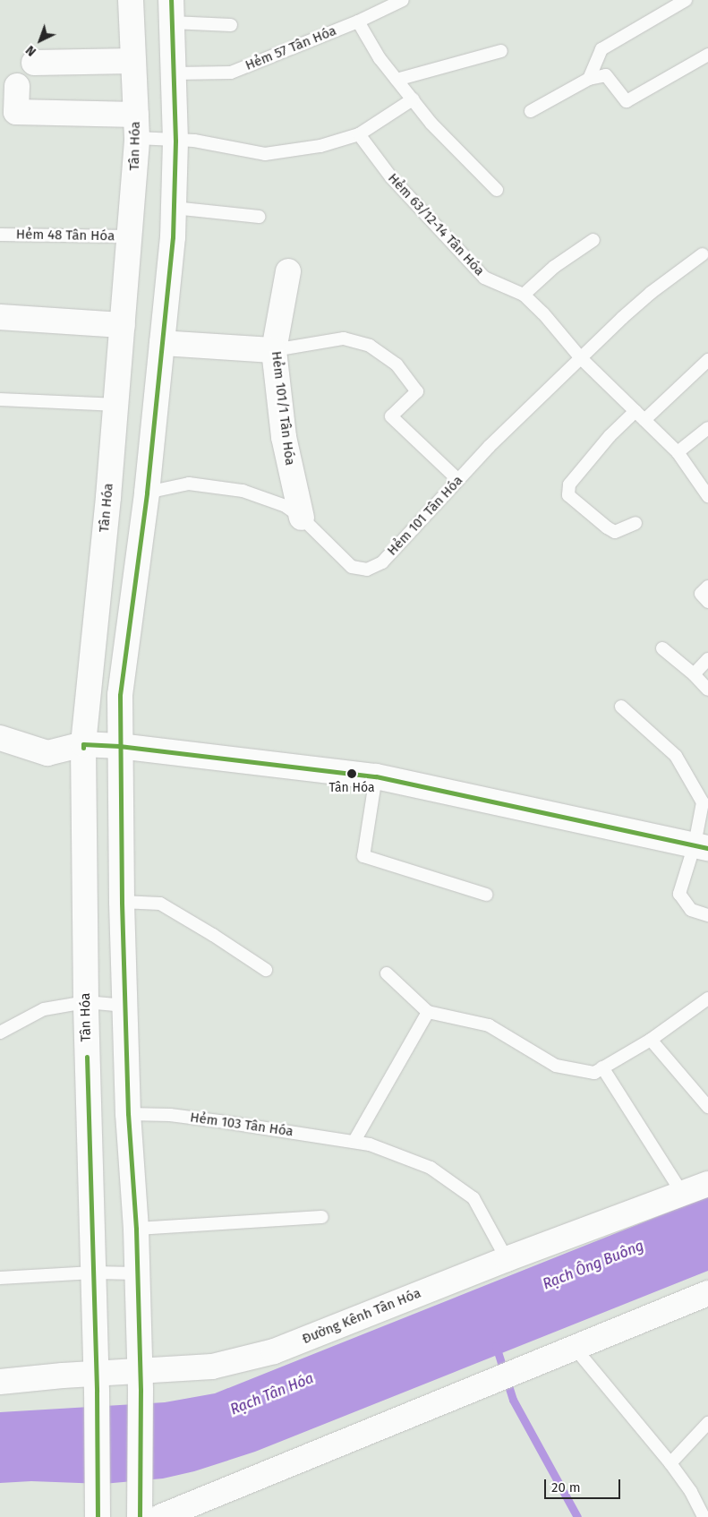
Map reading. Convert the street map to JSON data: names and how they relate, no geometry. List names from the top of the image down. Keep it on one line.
{"streets":{"main road":["Tân Hóa","Hẻm 101/1 Tân Hóa","Đường Kênh Tân Hóa"],"lane":["Hẻm 57 Tân Hóa","Hẻm 63/12-14 Tân Hóa","Hẻm 48 Tân Hóa","Hẻm 101 Tân Hóa","Hẻm 103 Tân Hóa"]},"crossings":[["Tân Hóa","Hẻm 48 Tân Hóa"],["Tân Hóa","Đường Kênh Tân Hóa"],["Hẻm 63/12-14 Tân Hóa","Hẻm 101 Tân Hóa"],["Hẻm 101/1 Tân Hóa","Hẻm 101 Tân Hóa"],["Hẻm 103 Tân Hóa","Đường Kênh Tân Hóa"]],"water":["Rạch Ông Buông","Rạch Tân Hóa"],"places":["Tân Hóa"],"scale_bar":"20 m","north":"bottom left"}
